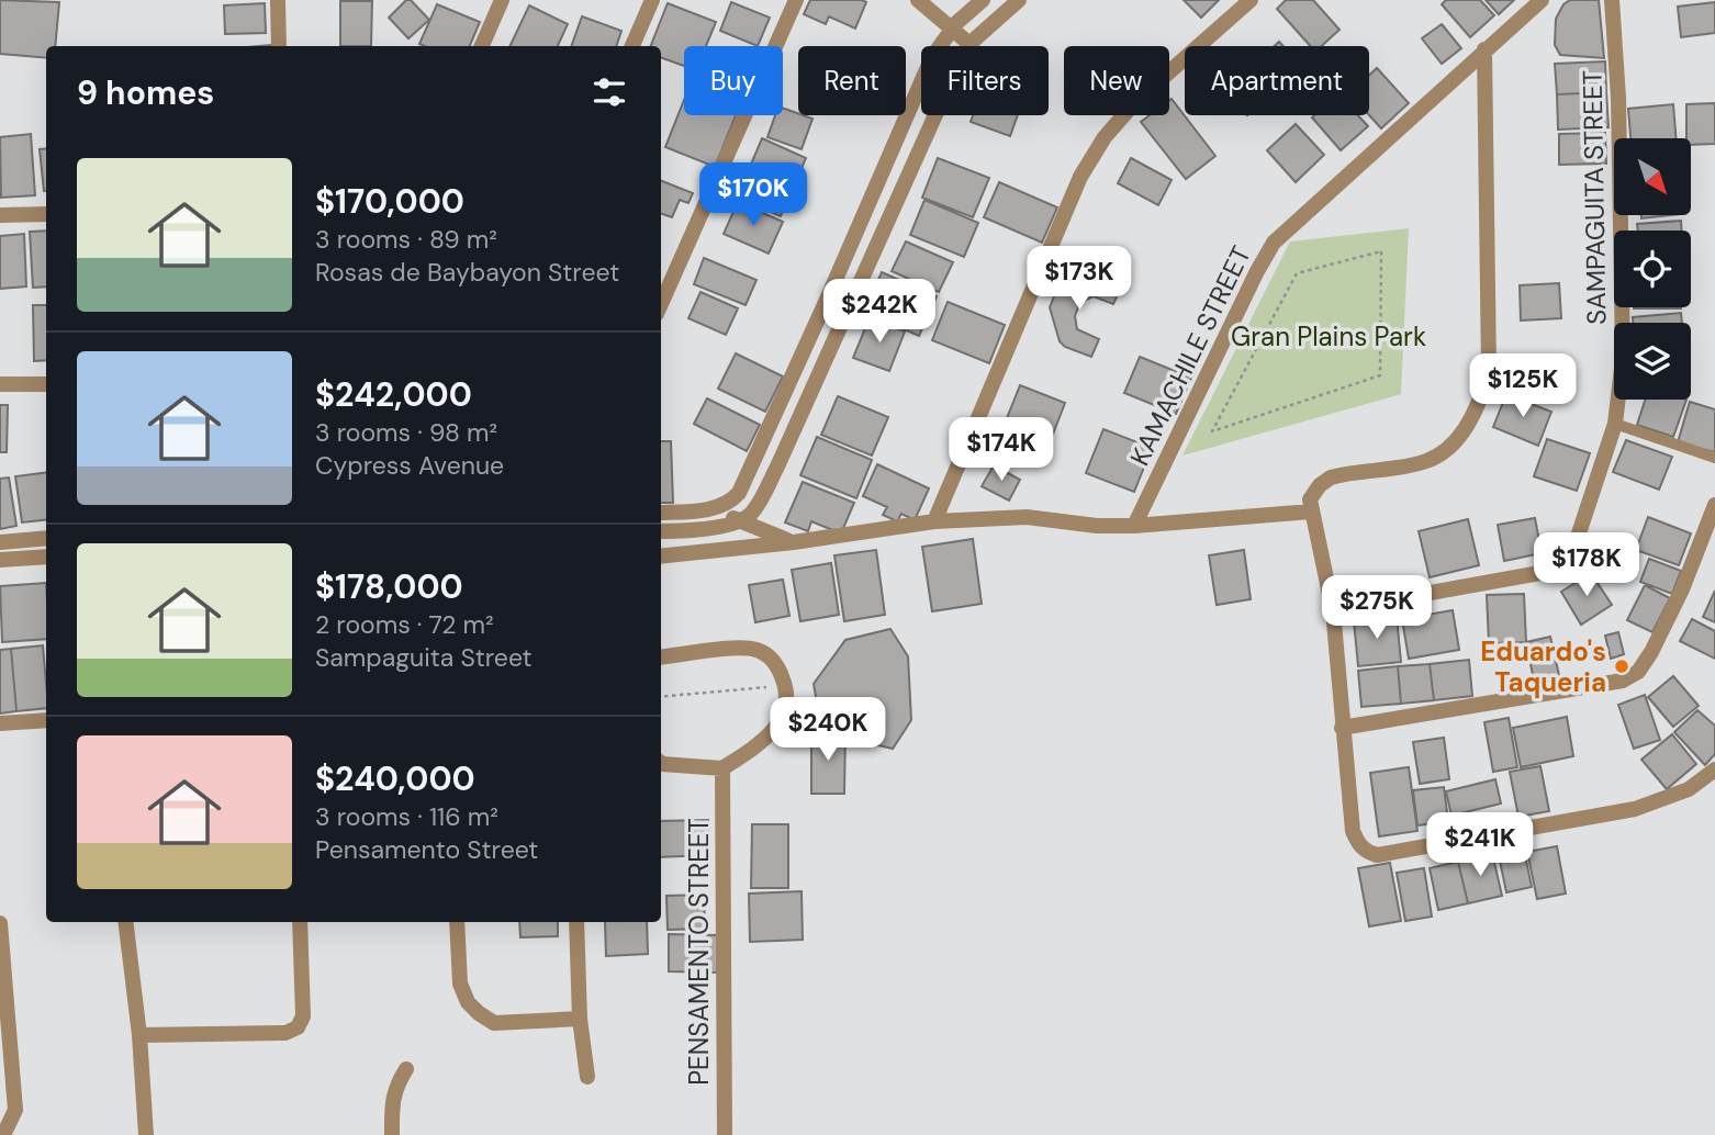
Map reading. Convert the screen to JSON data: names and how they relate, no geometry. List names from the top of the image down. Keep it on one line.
{"streets":{"street":["SAMPAGUITA STREET","KAMACHILE STREET","PENSAMENTO STREET"]},"parks":["Gran Plains Park"],"places":["Eduardo's Taqueria"],"north":"bottom right","page":{"chip":["Buy","Rent","Filters","New","Apartment"],"heading":"9 homes","list":[{"name":"$170,000","note":"3 rooms · 89 m² · Rosas de Baybayon Street"},{"name":"$242,000","note":"3 rooms · 98 m² · Cypress Avenue"},{"name":"$178,000","note":"2 rooms · 72 m² · Sampaguita Street"},{"name":"$240,000","note":"3 rooms · 116 m² · Pensamento Street"}],"price":["$170K","$173K","$242K","$125K","$174K","$178K","$275K","$240K","$241K"]}}
